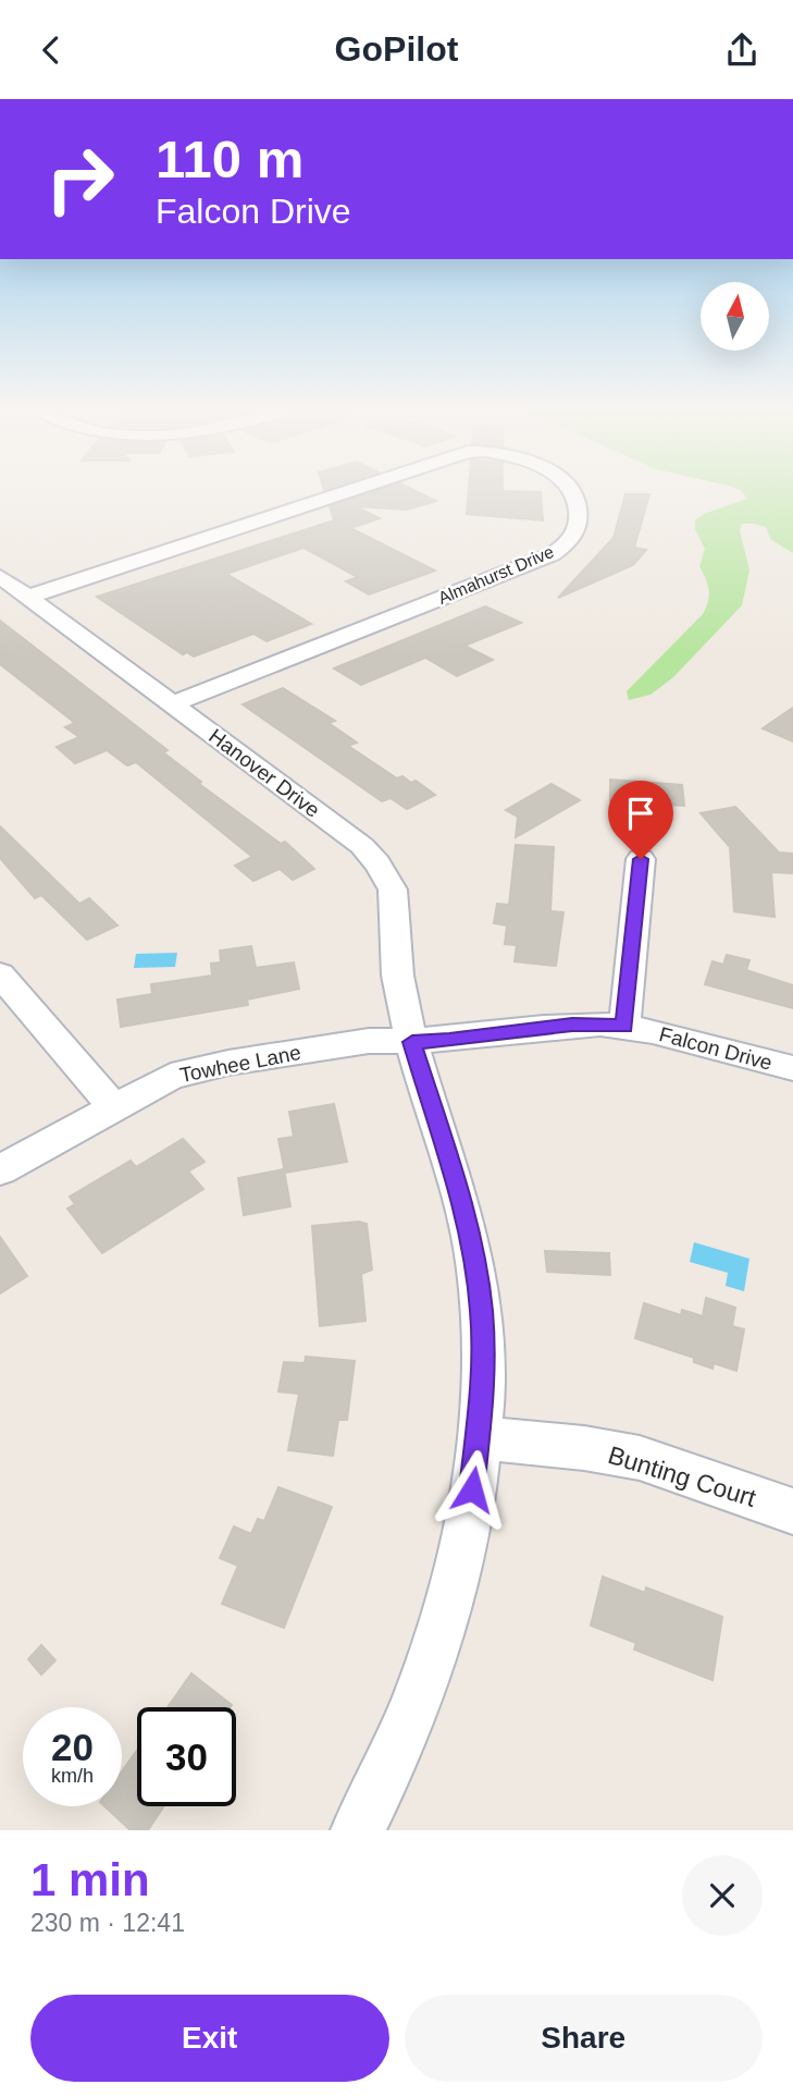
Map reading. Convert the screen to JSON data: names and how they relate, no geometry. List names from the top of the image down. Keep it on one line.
{"streets":{"street":["Almahurst Drive","Hanover Drive","Falcon Drive","Towhee Lane","Bunting Court"]},"crossings":[["Almahurst Drive","Hanover Drive"],["Hanover Drive","Falcon Drive"],["Hanover Drive","Towhee Lane"],["Hanover Drive","Bunting Court"],["Falcon Drive","Towhee Lane"]],"north":"top","page":{"header":"GoPilot","turn":["110 m","Falcon Drive"],"speed":"20 km/h","limit":"30","heading":["1 min","230 m · 12:41"],"buttons":["Exit","Share"]}}
